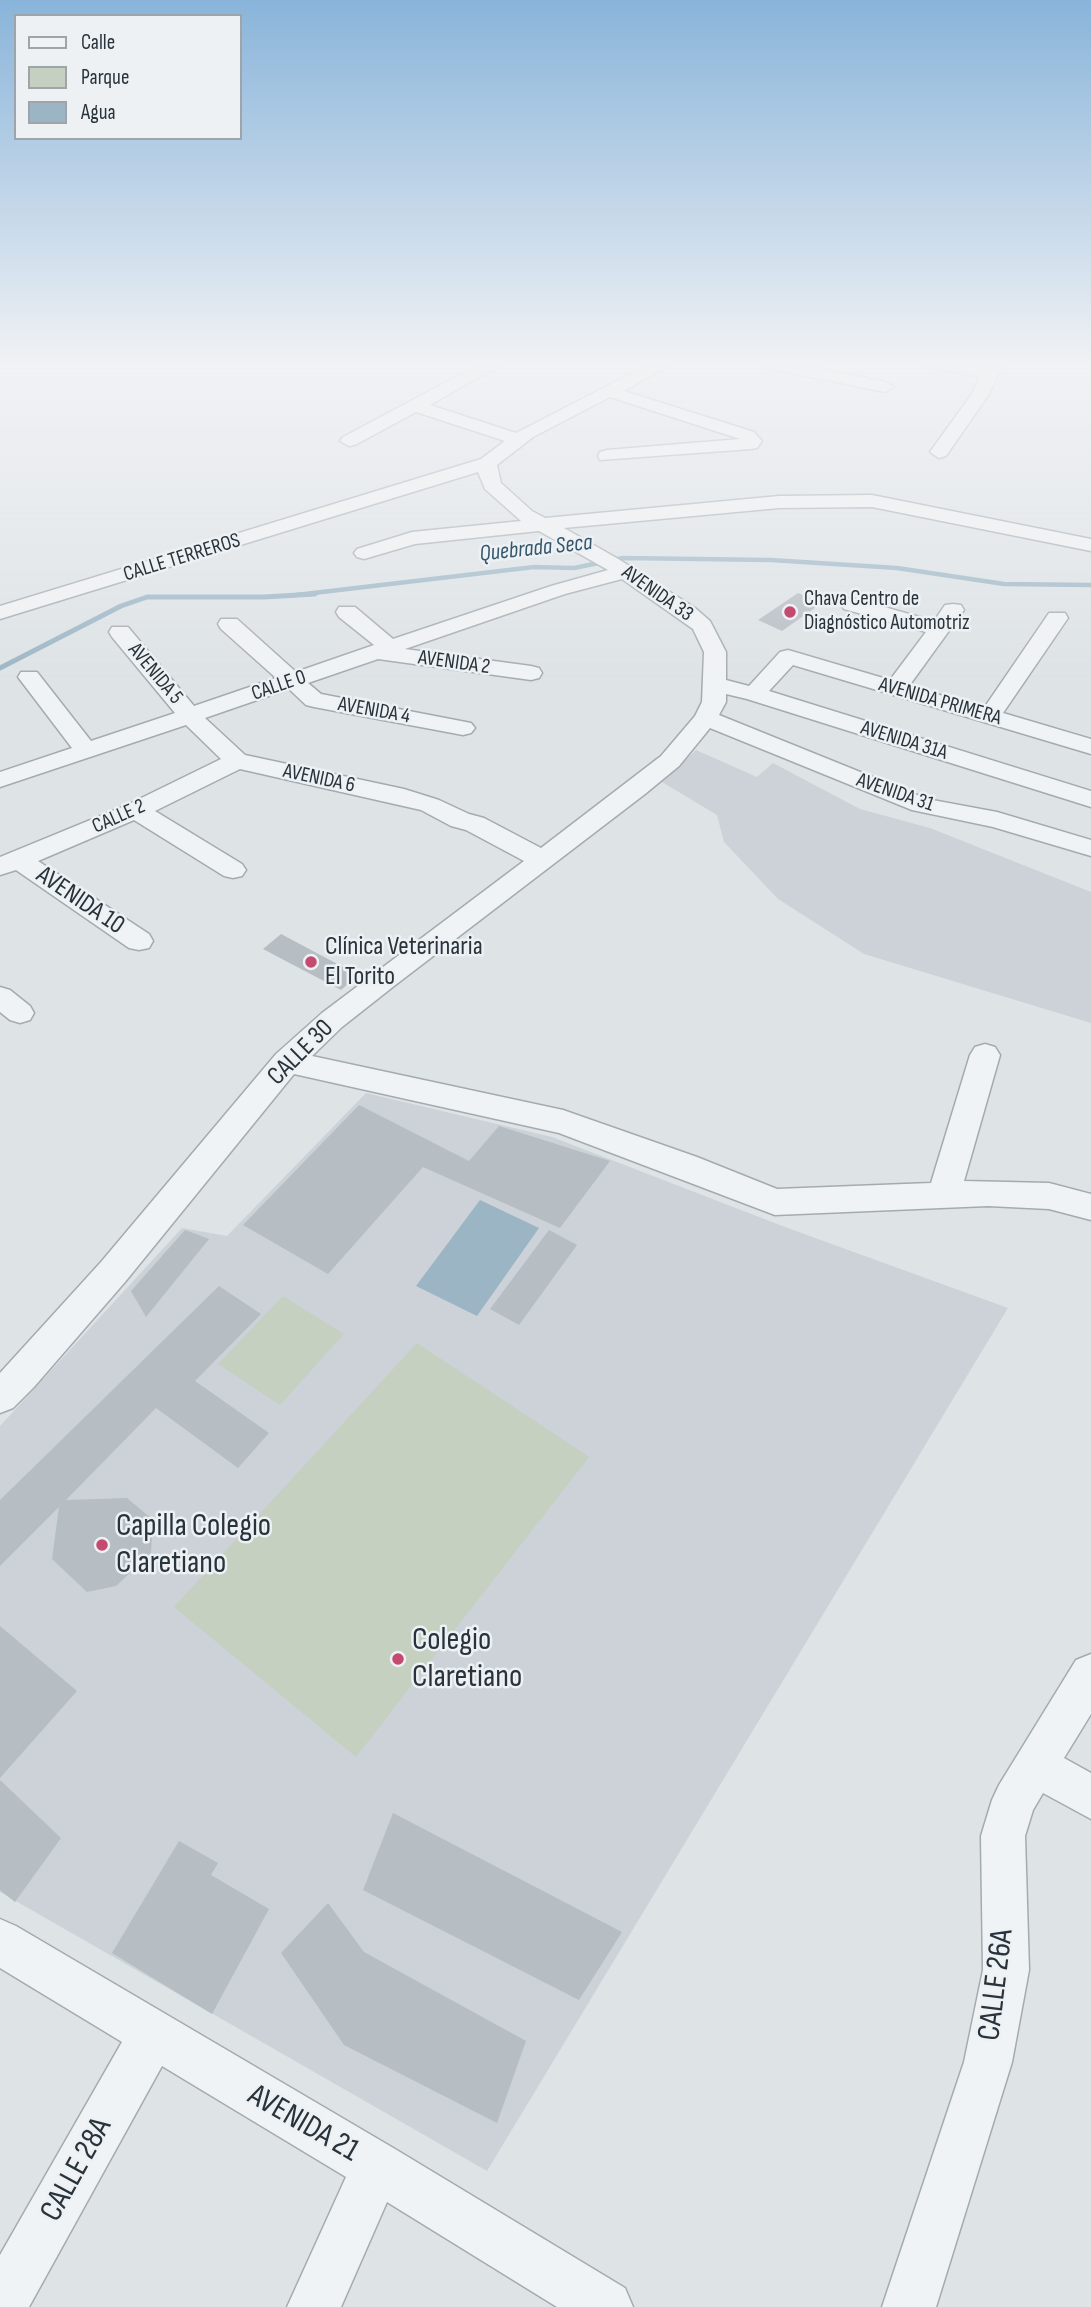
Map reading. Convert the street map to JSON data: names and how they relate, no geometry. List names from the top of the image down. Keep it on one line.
{"streets":{"street":["CALLE TERREROS","AVENIDA 33","AVENIDA 2","AVENIDA 5","CALLE 0","AVENIDA PRIMERA","AVENIDA 4","AVENIDA 31A","AVENIDA 6","AVENIDA 31","CALLE 2","AVENIDA 10","CALLE 30","CALLE 26A","AVENIDA 21","CALLE 28A"]},"crossings":[["AVENIDA 33","CALLE 0"],["AVENIDA 33","CALLE 30"],["AVENIDA 2","CALLE 0"],["AVENIDA 5","CALLE 0"],["CALLE 0","AVENIDA 4"],["AVENIDA PRIMERA","AVENIDA 31A"],["AVENIDA 31A","CALLE 30"],["AVENIDA 6","CALLE 2"],["AVENIDA 6","CALLE 30"],["AVENIDA 31","CALLE 30"],["CALLE 2","AVENIDA 10"],["AVENIDA 21","CALLE 28A"]],"water":["Quebrada Seca"],"places":["Chava Centro de Diagnóstico Automotriz","Clínica Veterinaria El Torito","Capilla Colegio Claretiano","Colegio Claretiano"],"legend":["Calle","Parque","Agua"]}
